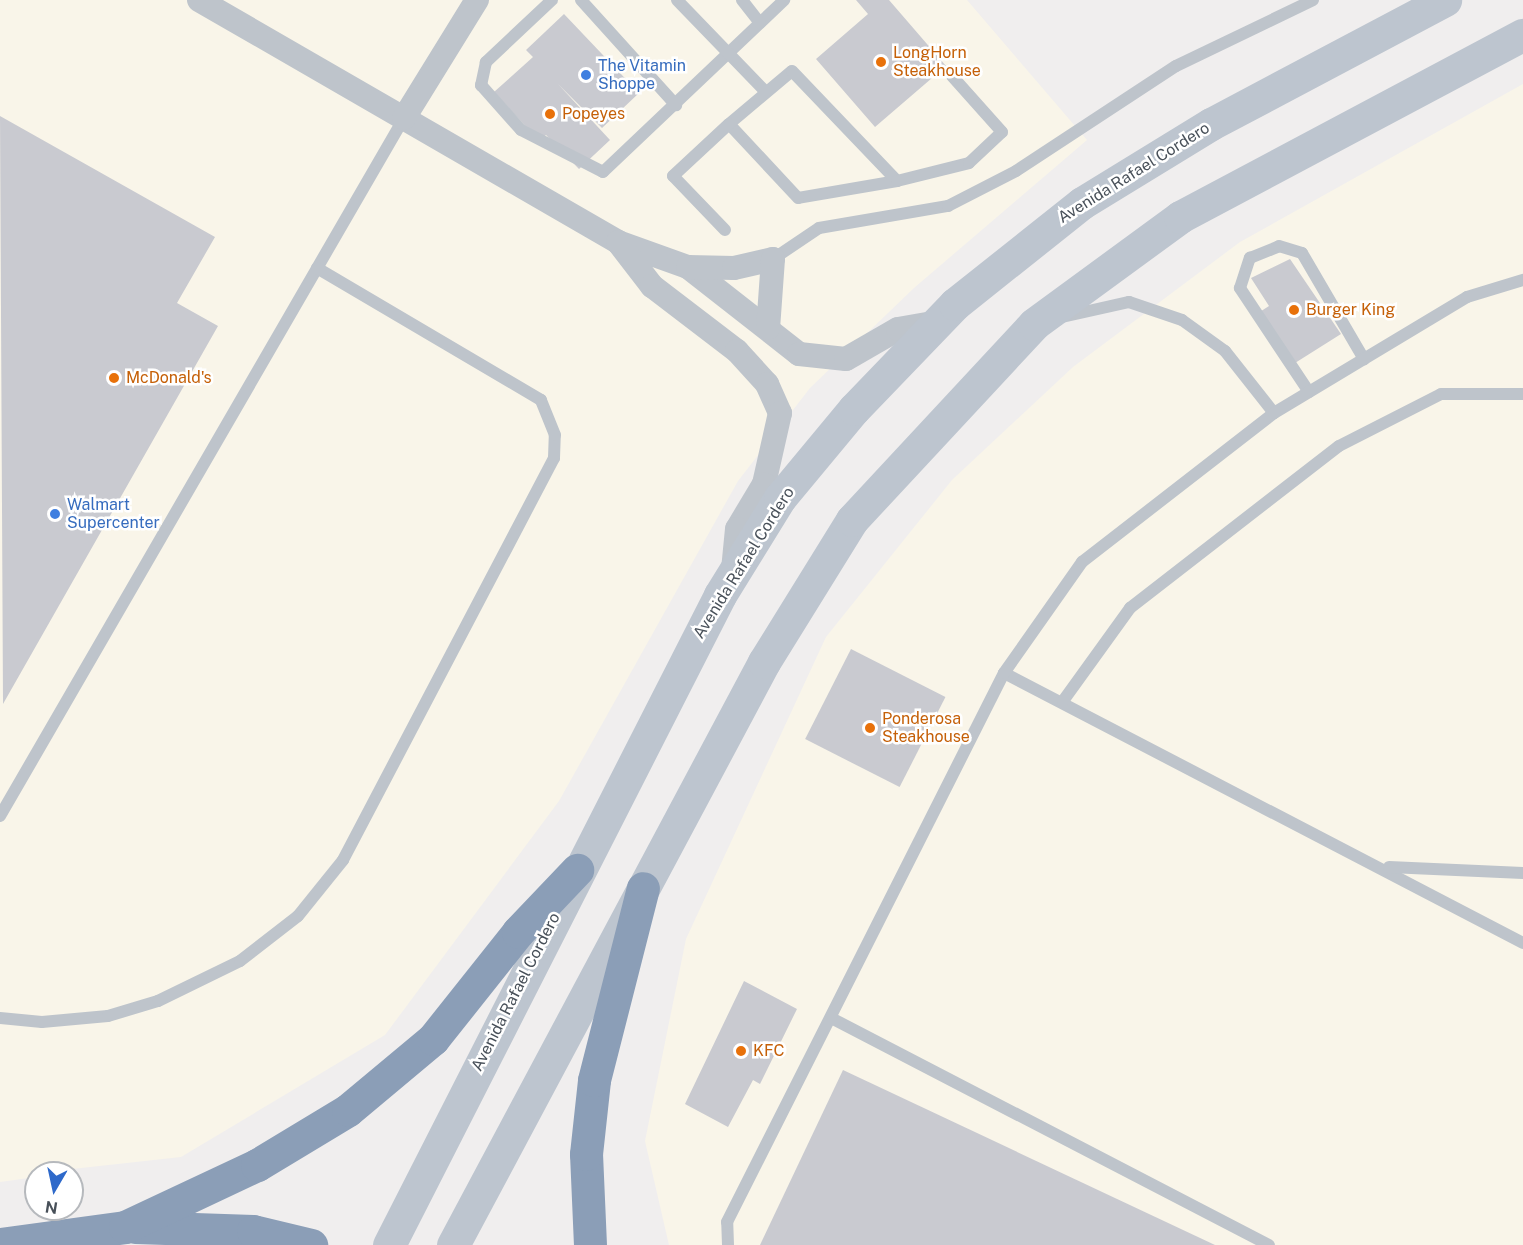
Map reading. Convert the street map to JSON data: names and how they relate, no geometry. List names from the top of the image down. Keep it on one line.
{"streets":{"main road":["Avenida Rafael Cordero"]},"places":["LongHorn Steakhouse","The Vitamin Shoppe","Popeyes","Burger King","McDonald's","Walmart Supercenter","Ponderosa Steakhouse","KFC"],"north":"bottom"}
